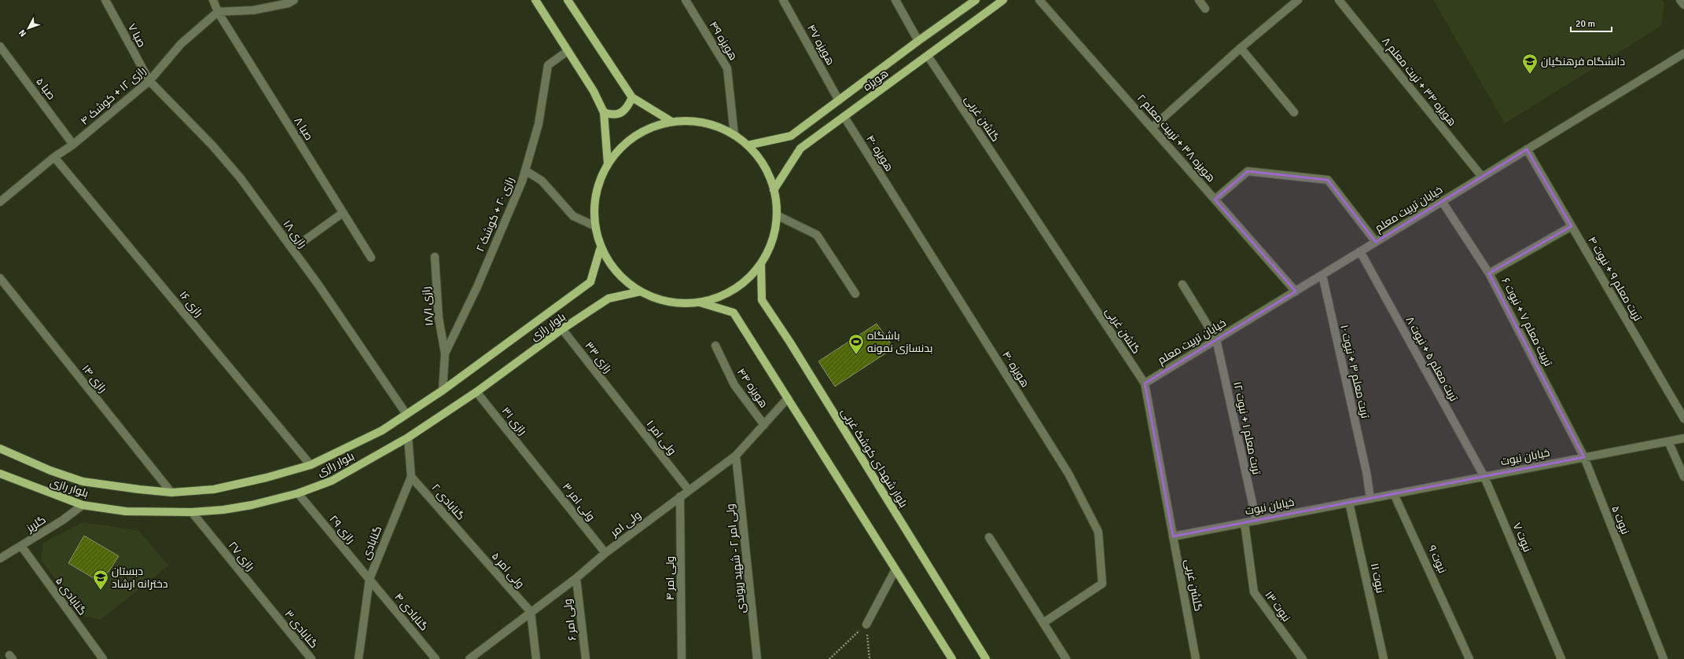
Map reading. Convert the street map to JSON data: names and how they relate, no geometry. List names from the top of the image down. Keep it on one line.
{"streets":{"main road":["هویزه","بلوار رازی","بلوار شهدای کوشک غربی"],"street":["صبا ۷","هویزه ۴۹","هویزه ۴۷","هویزه ۳۴ + تربت معلم ۸","صبا ۵","رازی ۱۲ + کوشک ۴","گلشن غربی","صبا ۸","هویزه ۳۸ + تربیت معلم ۲","هویزه ۴۰","خیایان تربیت معلم","رازی ۲۰ + کوشک ۲","رازی ۱۸","تربت معلم ۹ + نبوت ۴","رازی ۱۶","رازی ۱۸/۱","تربیت معلم ۷ + نبوت ۶","رازی ۳۳","تربت معلم ۵ + نبوت ۸","تربت معلم ۳ + نبوت ۱۰","رازی ۱۴","هویزه ۴۴","رازی ۳۱","تربت معلم ۱ + نبوت ۱۲","ولی امر ۱","خیابان نبوت","گنابادی ۲","ولی امر ۳","نبوت ۵","گلریز","ولی امر","رازی ۲۹","نبوت ۷","گنابادی","رازی ۲۷","ولی امر ۲ - شهید ریوندی","نبوت ۹","ولی امر ۵","ولی امر ۴","نبوت ۱۱","گنابادی ۵","نبوت ۱۳","گنابادی ۴","ولی امر ۶","گنابادی ۳"]},"crossings":[["صبا ۷","رازی ۱۲ + کوشک ۴"],["صبا ۷","رازی ۱۸"],["هویزه ۴۷","هویزه"],["هویزه","گلشن غربی"],["هویزه","هویزه ۴۰"],["هویزه ۳۴ + تربت معلم ۸","خیایان تربیت معلم"],["صبا ۵","رازی ۱۲ + کوشک ۴"],["رازی ۱۲ + کوشک ۴","صبا ۸"],["رازی ۱۲ + کوشک ۴","رازی ۱۸"],["رازی ۱۲ + کوشک ۴","رازی ۱۶"],["گلشن غربی","خیایان تربیت معلم"],["گلشن غربی","خیابان نبوت"],["هویزه ۳۸ + تربیت معلم ۲","خیایان تربیت معلم"],["خیایان تربیت معلم","تربت معلم ۹ + نبوت ۴"],["خیایان تربیت معلم","تربیت معلم ۷ + نبوت ۶"],["خیایان تربیت معلم","تربت معلم ۵ + نبوت ۸"],["خیایان تربیت معلم","تربت معلم ۳ + نبوت ۱۰"],["خیایان تربیت معلم","تربت معلم ۱ + نبوت ۱۲"],["رازی ۲۰ + کوشک ۲","رازی ۱۸/۱"],["رازی ۲۰ + کوشک ۲","بلوار رازی"],["رازی ۱۸","بلوار رازی"],["رازی ۱۶","بلوار رازی"],["تربیت معلم ۷ + نبوت ۶","خیابان نبوت"],["تربیت معلم ۷ + نبوت ۶","نبوت ۵"],["بلوار رازی","رازی ۳۳"],["بلوار رازی","رازی ۱۴"],["بلوار رازی","رازی ۳۱"],["بلوار رازی","گلریز"],["بلوار رازی","رازی ۲۹"],["بلوار رازی","گنابادی"],["بلوار رازی","رازی ۲۷"],["رازی ۳۳","ولی امر ۱"],["تربت معلم ۵ + نبوت ۸","خیابان نبوت"],["تربت معلم ۵ + نبوت ۸","نبوت ۷"],["تربت معلم ۳ + نبوت ۱۰","خیابان نبوت"],["هویزه ۴۴","ولی امر"],["رازی ۳۱","ولی امر ۳"],["تربت معلم ۱ + نبوت ۱۲","خیابان نبوت"],["ولی امر ۱","ولی امر"],["خیابان نبوت","نبوت ۵"],["خیابان نبوت","نبوت ۷"],["خیابان نبوت","نبوت ۹"],["خیابان نبوت","نبوت ۱۱"],["خیابان نبوت","نبوت ۱۳"],["گنابادی ۲","گنابادی"],["گنابادی ۲","ولی امر ۵"],["ولی امر ۳","ولی امر"],["گلریز","گنابادی ۵"],["ولی امر","ولی امر ۲ - شهید ریوندی"],["ولی امر","ولی امر ۵"],["ولی امر","ولی امر ۴"],["ولی امر","ولی امر ۶"],["رازی ۲۹","گنابادی"],["رازی ۲۹","گنابادی ۴"],["گنابادی","گنابادی ۴"],["رازی ۲۷","گنابادی ۳"]],"places":{"school or university":["دانشگاه فرهنگیان","دبستان دخترانه ارشاد"],"sports":["باشگاه بدنسازی نمونه"]},"scale_bar":"20 m","north":"bottom left"}
